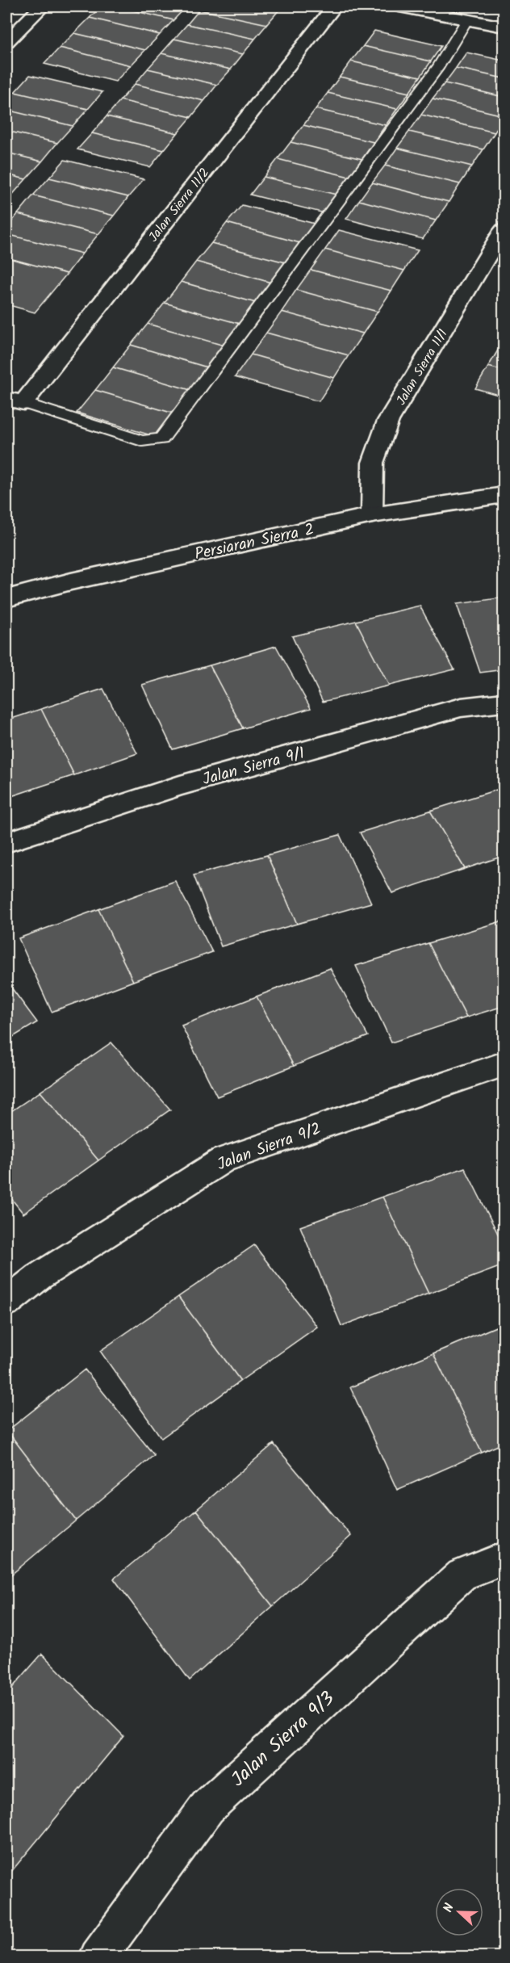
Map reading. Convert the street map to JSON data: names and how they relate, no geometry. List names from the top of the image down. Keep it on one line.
{"streets":{"street":["Jalan Sierra 11/2","Jalan Sierra 11/1","Persiaran Sierra 2","Jalan Sierra 9/1","Jalan Sierra 9/2","Jalan Sierra 9/3"]},"crossings":[["Jalan Sierra 11/1","Persiaran Sierra 2"]],"north":"left"}
